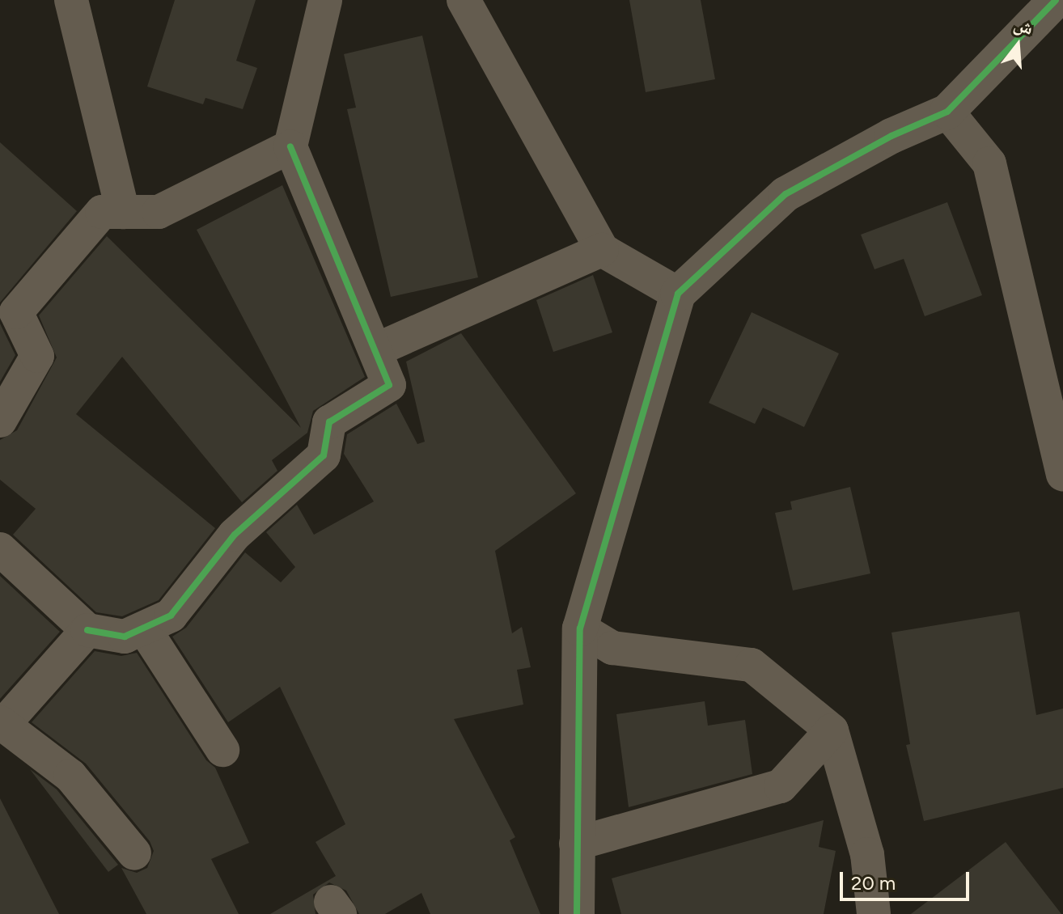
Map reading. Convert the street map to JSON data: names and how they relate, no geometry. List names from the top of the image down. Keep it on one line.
{"scale_bar":"20 m","north":"top"}
